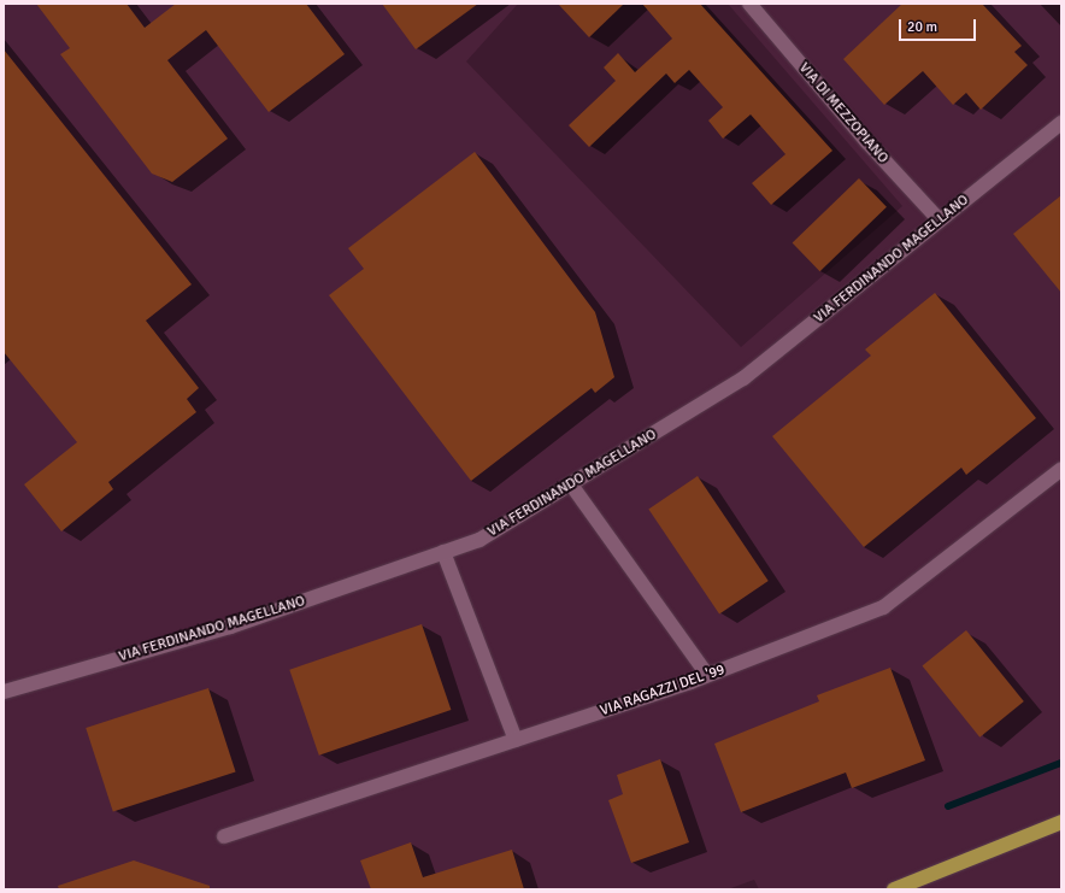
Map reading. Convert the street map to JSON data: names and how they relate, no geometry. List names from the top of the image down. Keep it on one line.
{"streets":{"street":["VIA DI MEZZOPIANO","VIA FERDINANDO MAGELLANO","VIA RAGAZZI DEL '99"]},"crossings":[["VIA DI MEZZOPIANO","VIA FERDINANDO MAGELLANO"]],"scale_bar":"20 m"}
